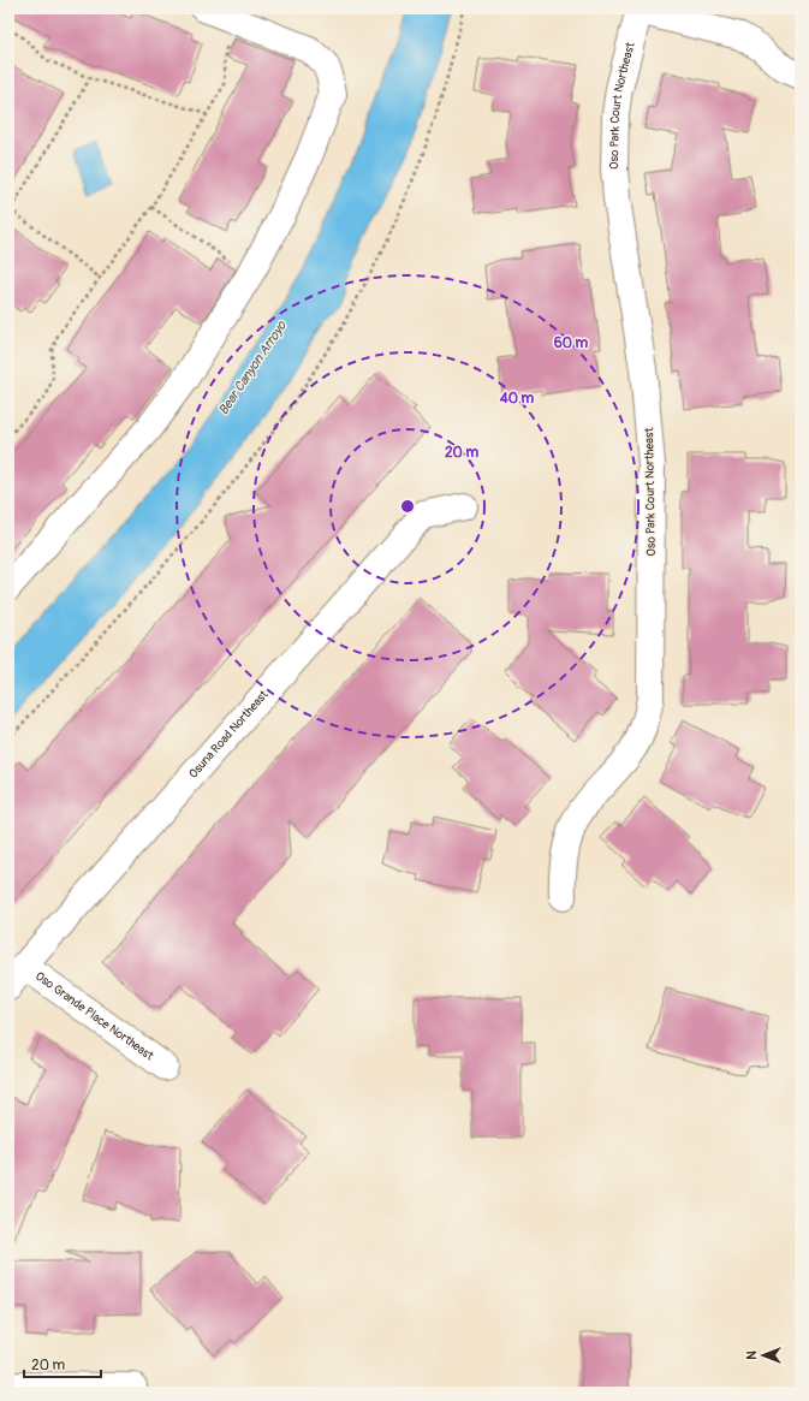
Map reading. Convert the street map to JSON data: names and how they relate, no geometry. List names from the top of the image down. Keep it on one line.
{"streets":{"street":["Oso Park Court Northeast","Osuna Road Northeast","Oso Grande Place Northeast"]},"crossings":[["Osuna Road Northeast","Oso Grande Place Northeast"]],"water":["Bear Canyon Arroyo"],"scale_bar":"20 m","north":"left","rings":["60 m","40 m","20 m"]}
